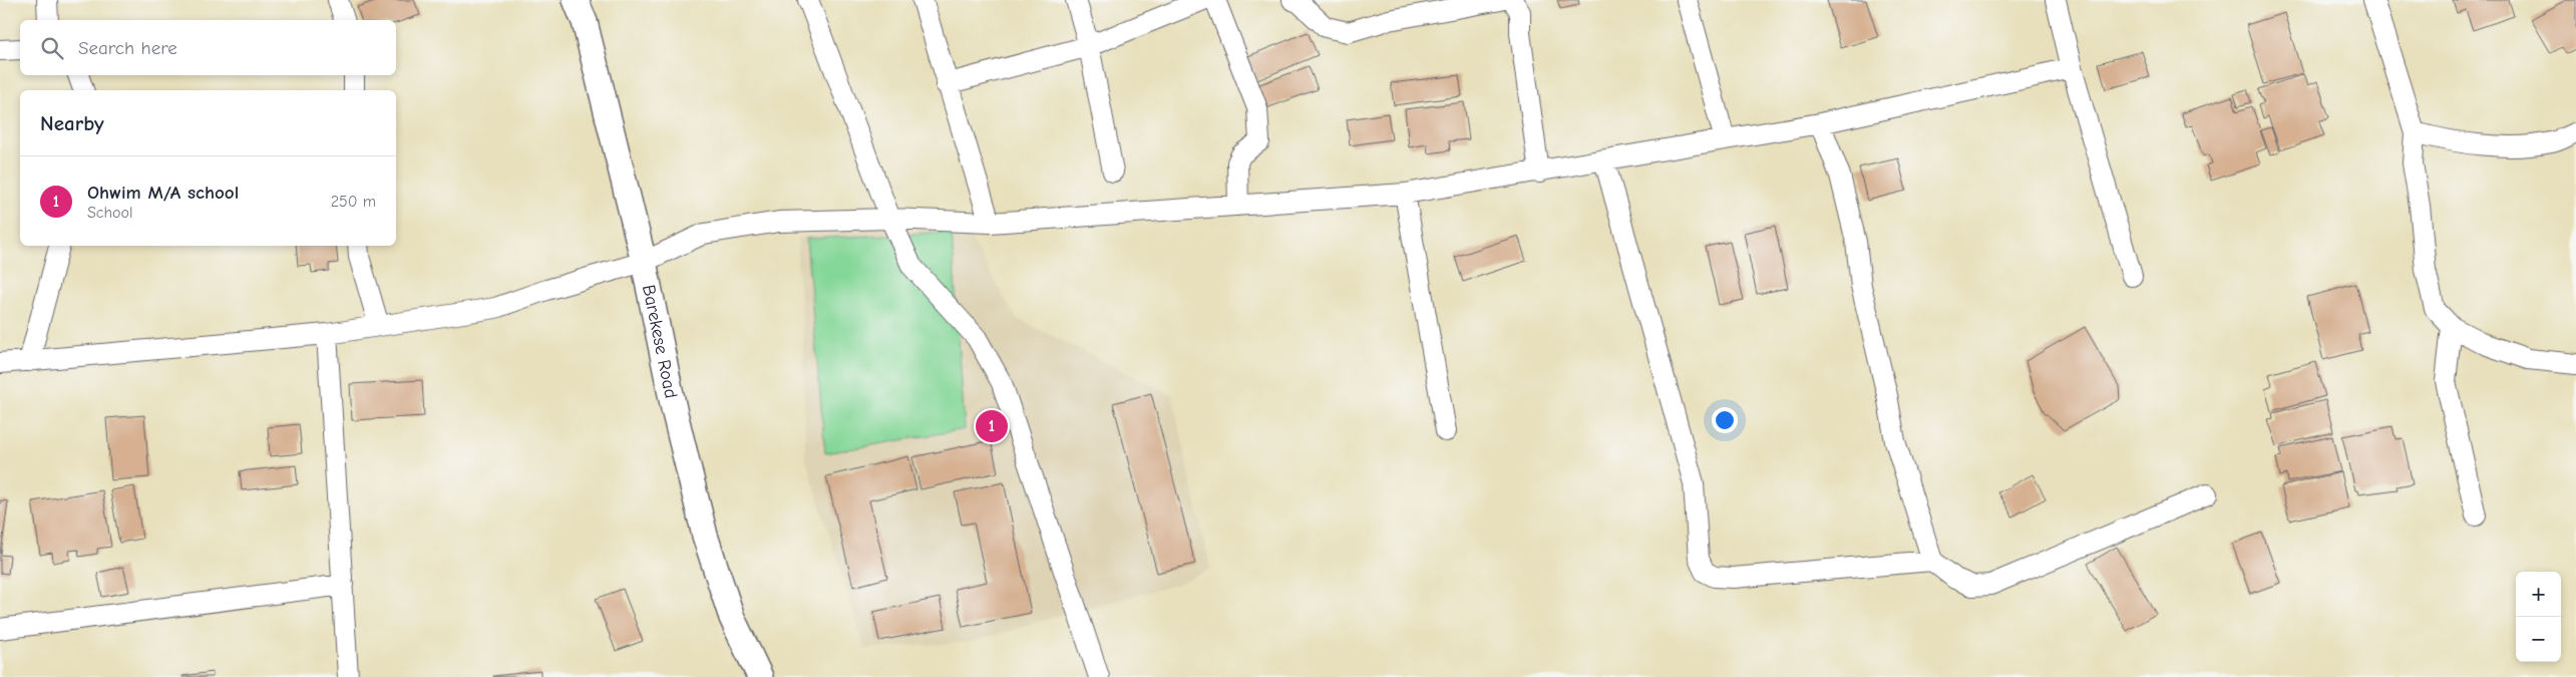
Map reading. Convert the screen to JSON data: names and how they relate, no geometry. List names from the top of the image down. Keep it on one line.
{"streets":{"main road":["Barekese Road"]},"page":{"search":"Search here","heading":"Nearby","list":[{"mark":"1","name":"Ohwim M/A school","note":"School","value":"250 m"}],"pins":"1","map_buttons":["+","−"]}}
